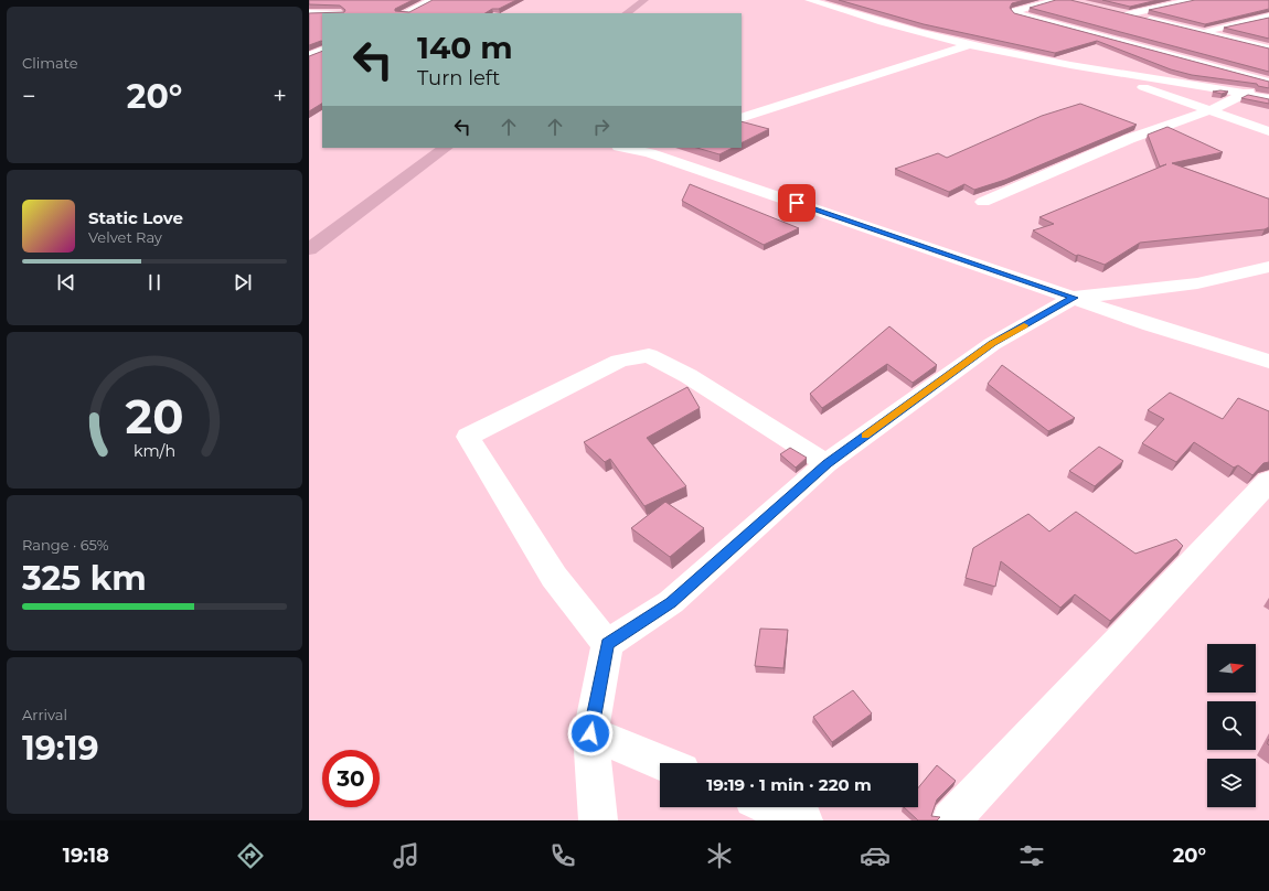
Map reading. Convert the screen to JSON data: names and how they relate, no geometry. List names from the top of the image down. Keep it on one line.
{"north":"right","page":{"tile":["Climate",["Range · 65%","325 km"],["Arrival","19:19"]],"turn":["140 m","Turn left"],"heat":["−","20°","+"],"song":["Static Love","Velvet Ray"],"limit":"30","trip":"19:19 · 1 min · 220 m","tabs":["19:18","20°"],"gauge":["20","km/h"]}}
